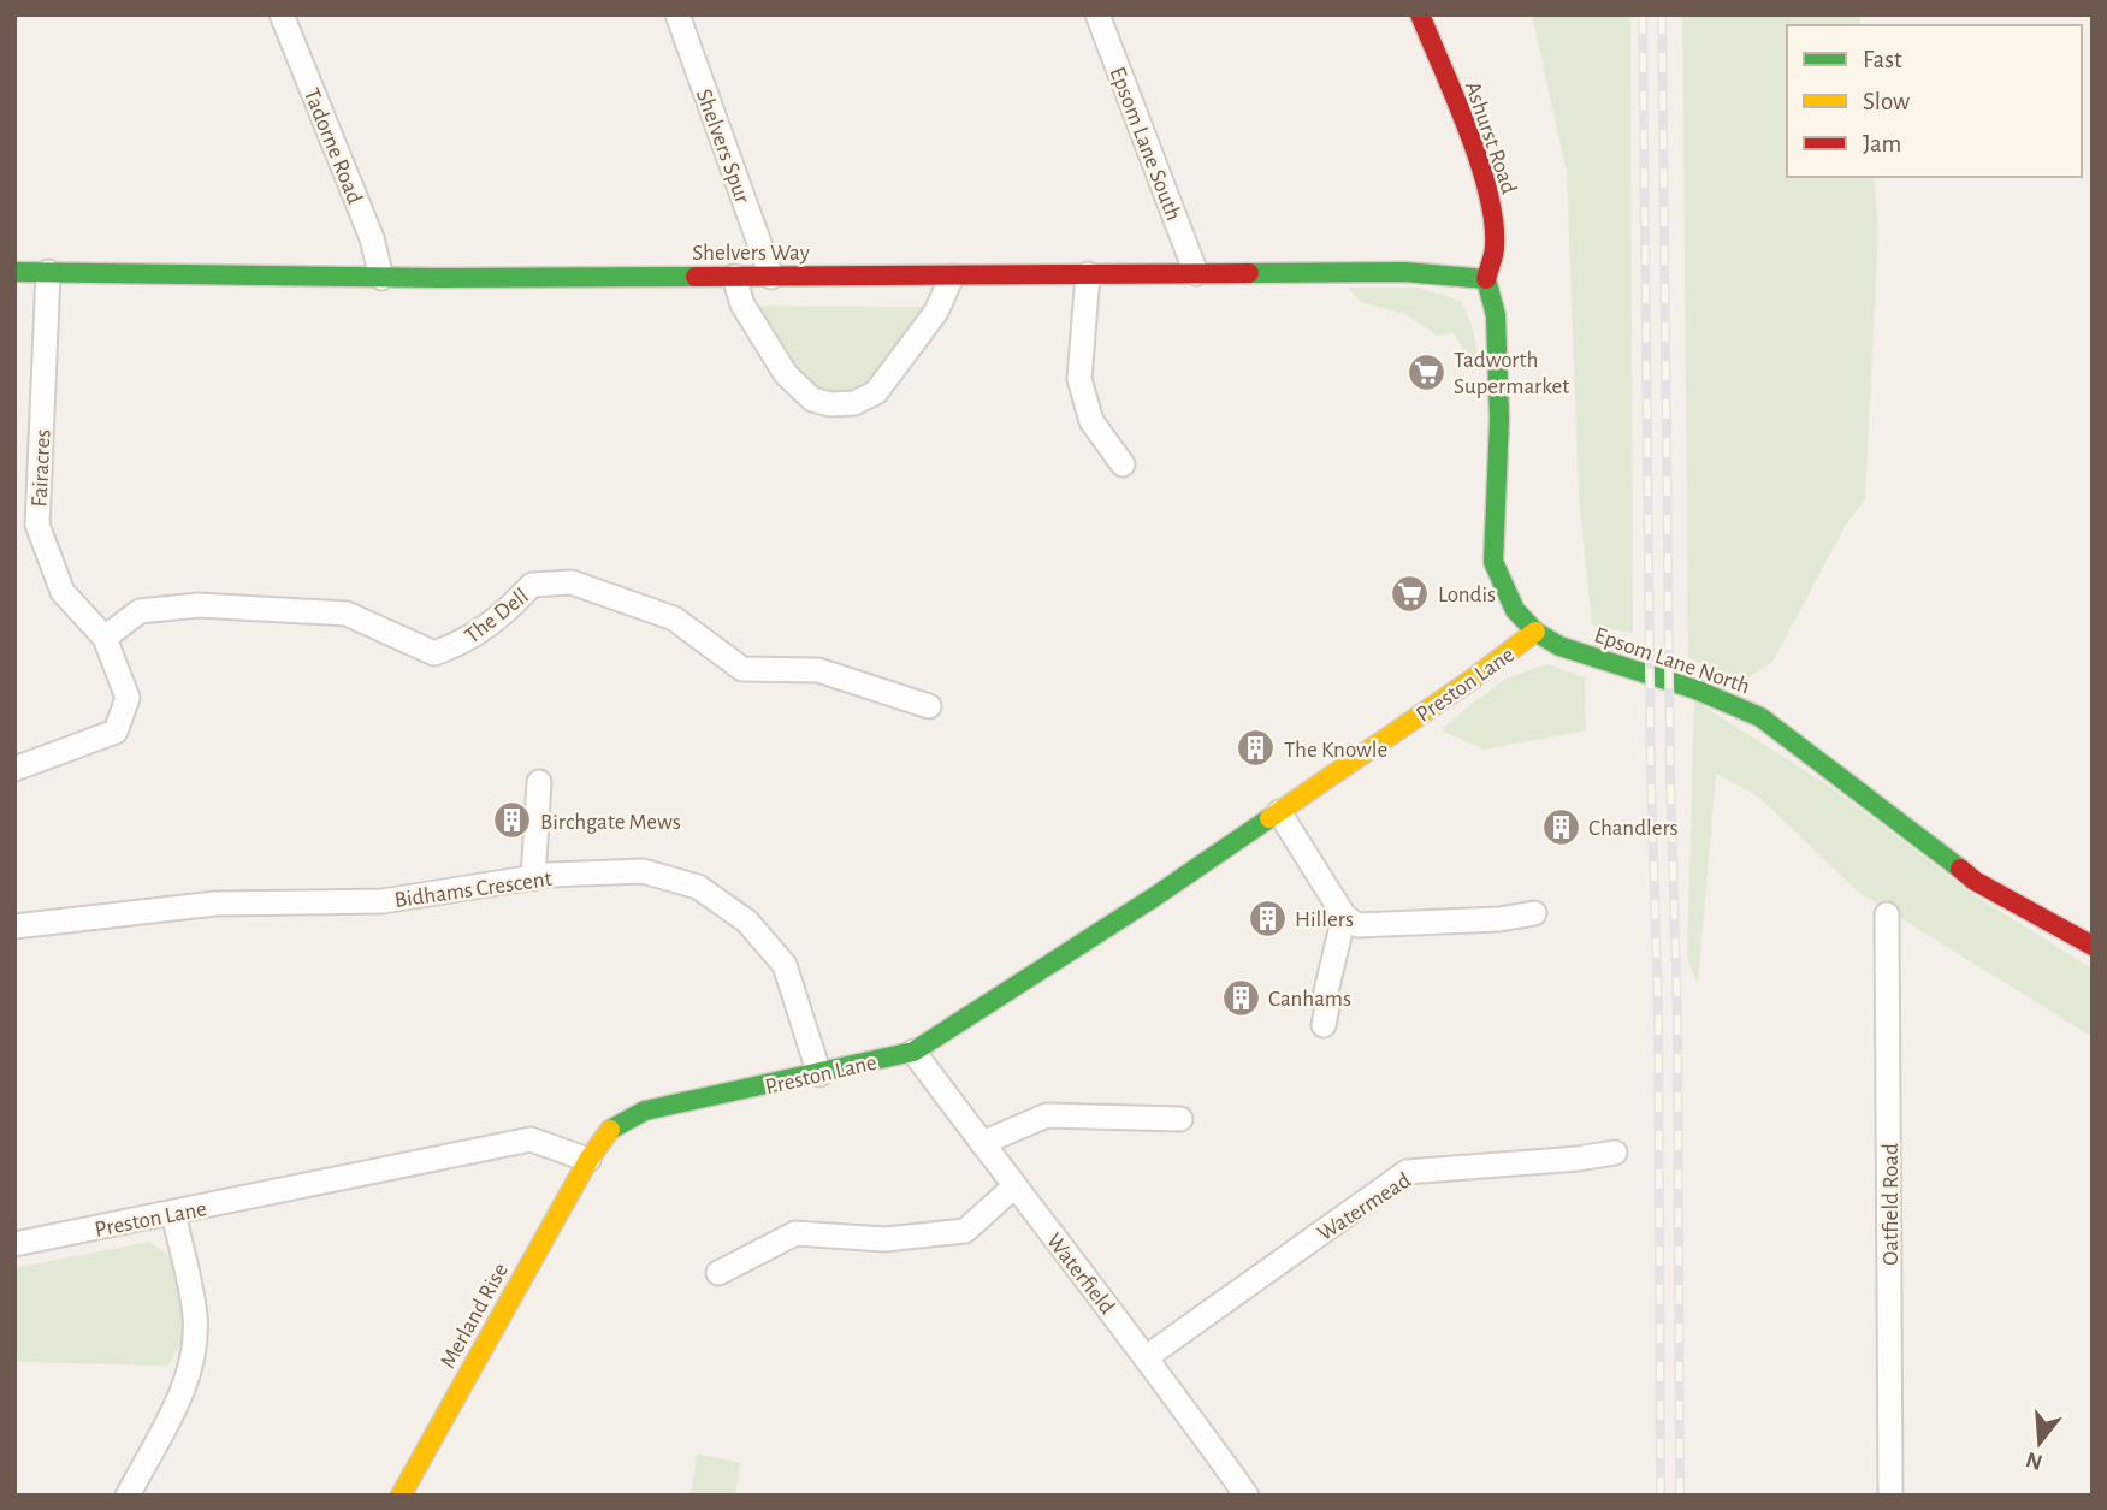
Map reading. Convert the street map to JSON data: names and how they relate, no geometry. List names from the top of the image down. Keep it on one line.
{"streets":{"street":["Ashurst Road","Epsom Lane South","Tadorne Road","Shelvers Spur","Shelvers Way","Fairacres","The Dell","Epsom Lane North","Preston Lane","Bidhams Crescent","Oatfield Road","Watermead","Waterfield","Merland Rise"]},"crossings":[["Ashurst Road","Shelvers Way"],["Ashurst Road","Epsom Lane North"],["Epsom Lane South","Shelvers Way"],["Tadorne Road","Shelvers Way"],["Shelvers Spur","Shelvers Way"],["Shelvers Way","Fairacres"],["Shelvers Way","Epsom Lane North"],["Fairacres","The Dell"],["Epsom Lane North","Preston Lane"],["Preston Lane","Bidhams Crescent"],["Preston Lane","Waterfield"],["Preston Lane","Merland Rise"],["Watermead","Waterfield"]],"places":{"supermarket":["Tadworth Supermarket","Londis"],"building":["The Knowle","Birchgate Mews","Chandlers","Hillers","Canhams"]},"legend":["Fast","Slow","Jam"],"north":"bottom"}
